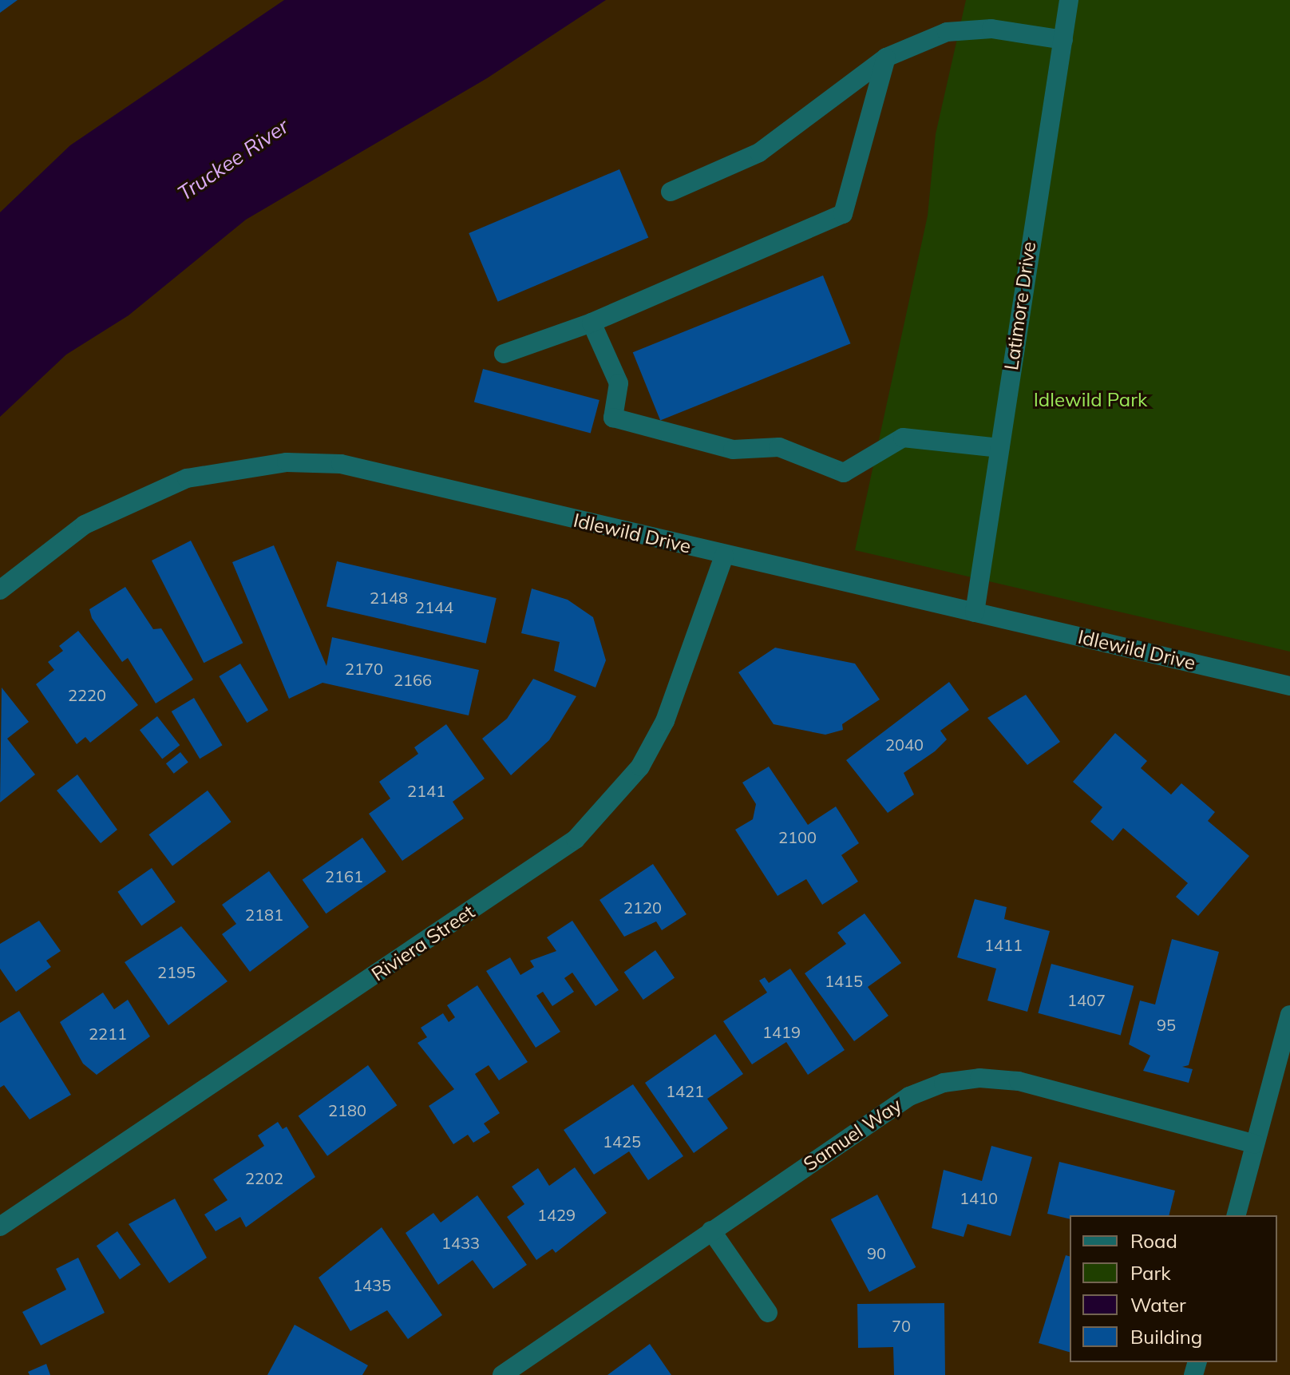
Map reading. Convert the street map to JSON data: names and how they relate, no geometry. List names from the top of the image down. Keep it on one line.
{"streets":{"street":["Latimore Drive","Idlewild Drive","Riviera Street","Samuel Way"]},"crossings":[["Latimore Drive","Idlewild Drive"],["Idlewild Drive","Riviera Street"]],"water":["Truckee River"],"parks":["Idlewild Park"],"house_numbers":["2148","2144","2170","2166","2220","2040","2141","2100","2161","2120","2181","1411","2195","1415","1407","95","1419","2211","1421","2180","1425","2202","1410","1429","1433","90","1435","70"],"legend":["Road","Park","Water","Building"]}
